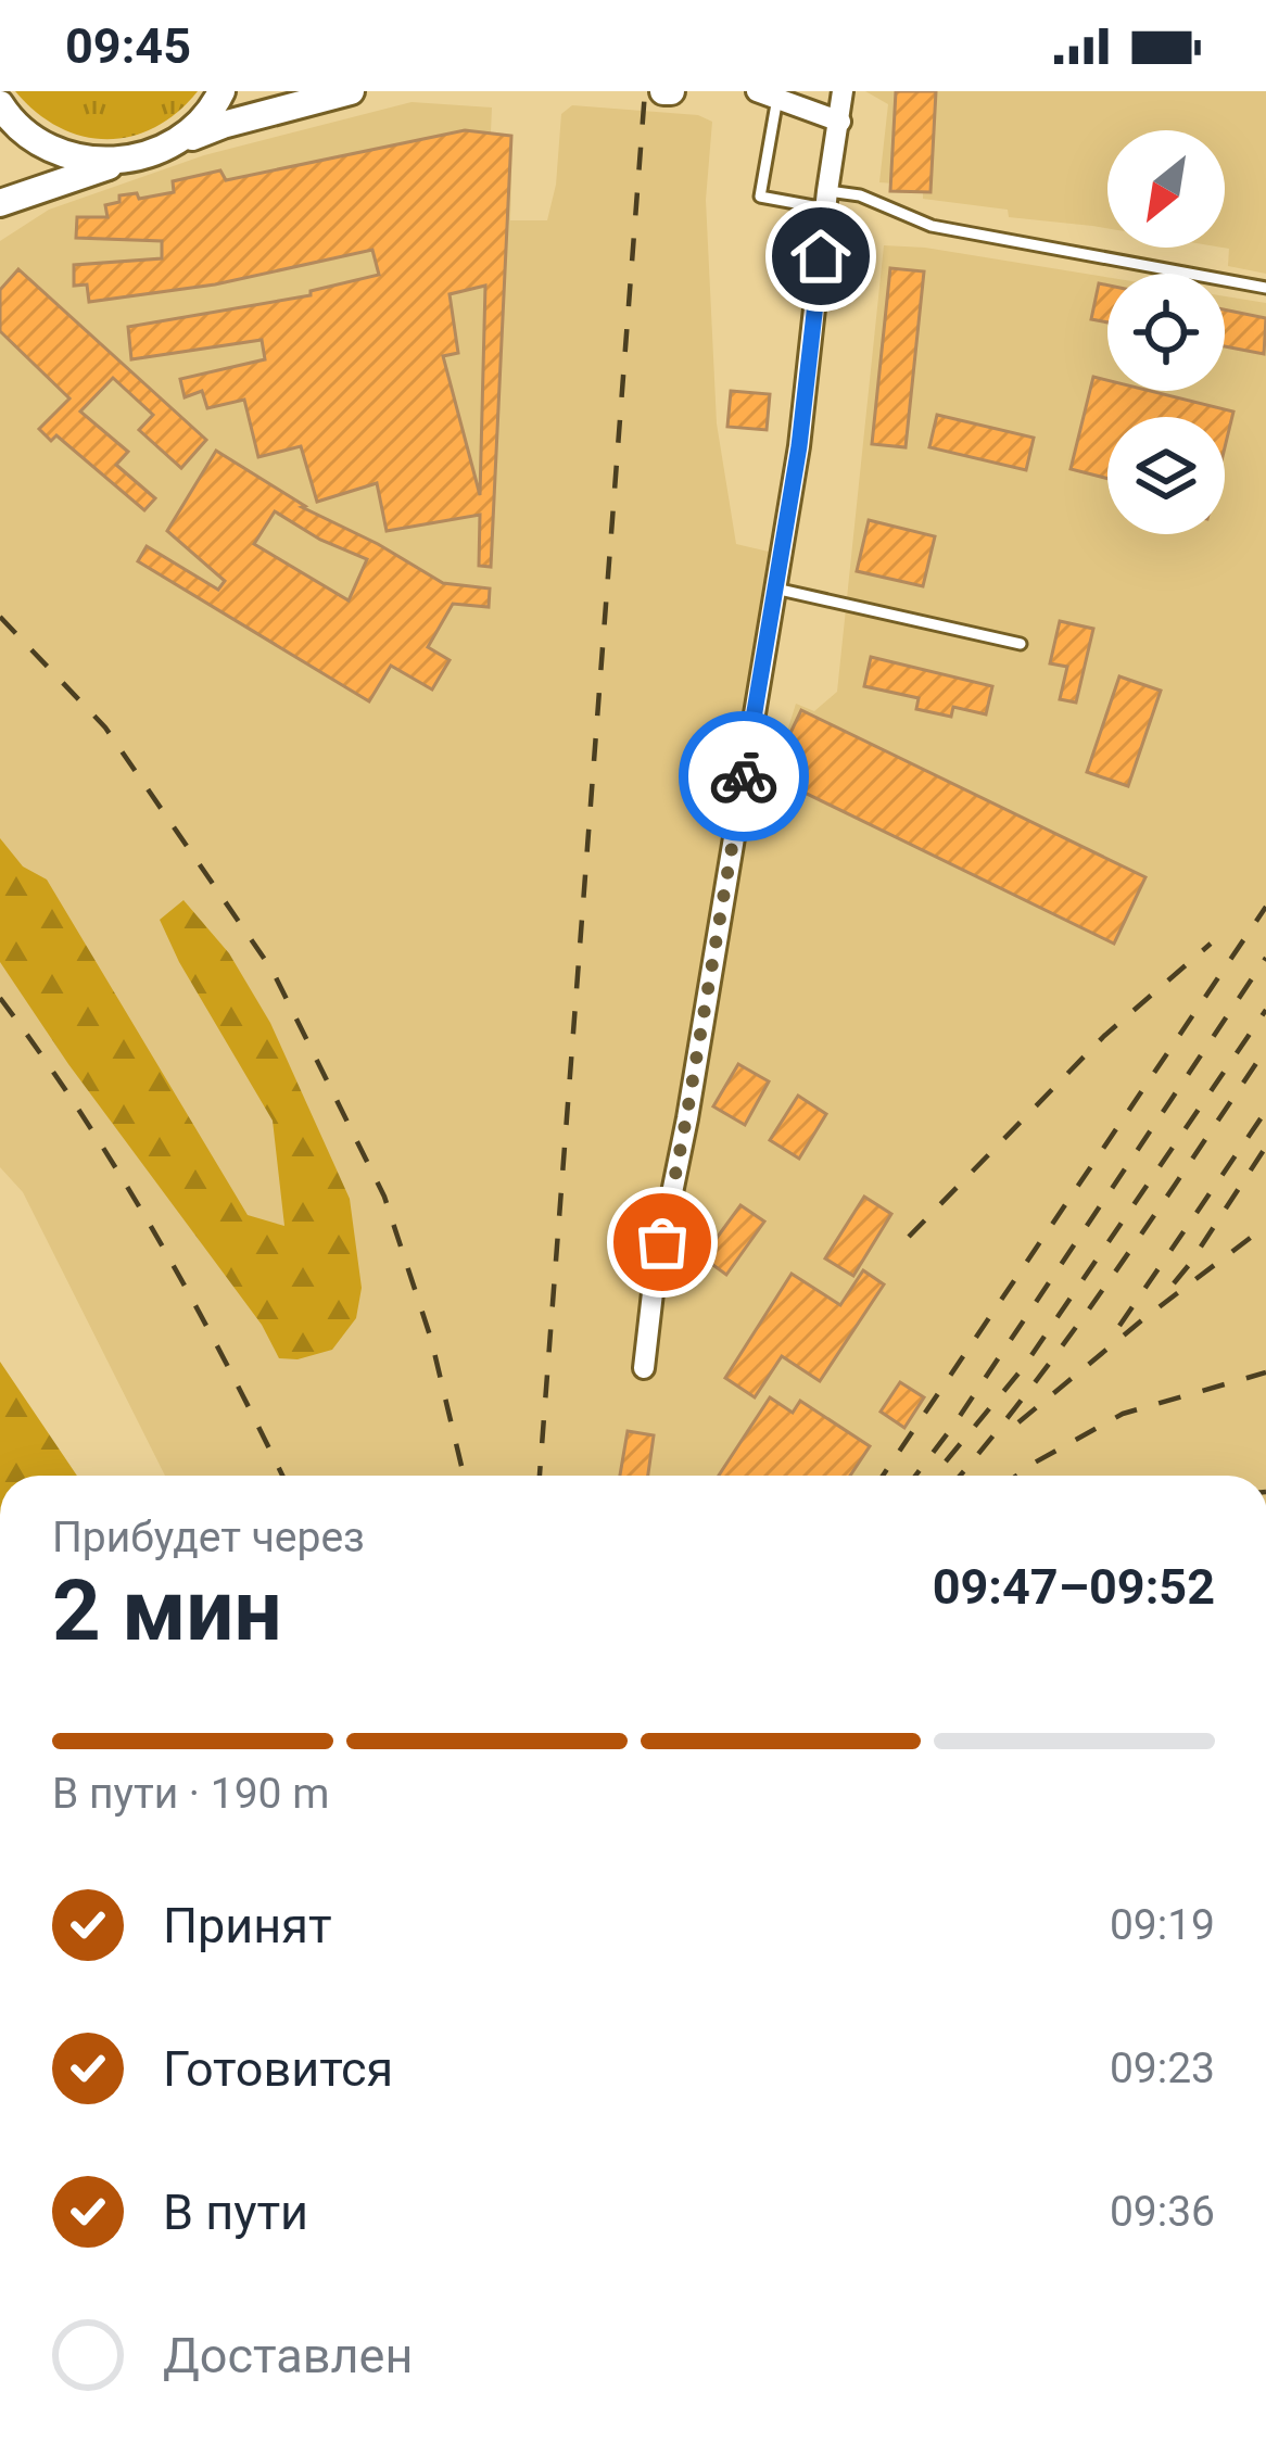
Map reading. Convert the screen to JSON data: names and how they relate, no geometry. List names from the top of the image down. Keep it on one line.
{"north":"bottom left","page":{"status":"09:45","heading":["2 мин","Прибудет через","09:47–09:52"],"bar":"В пути · 190 m","list":[["Принят","09:19"],["Готовится","09:23"],["В пути","09:36"],"Доставлен"]}}
